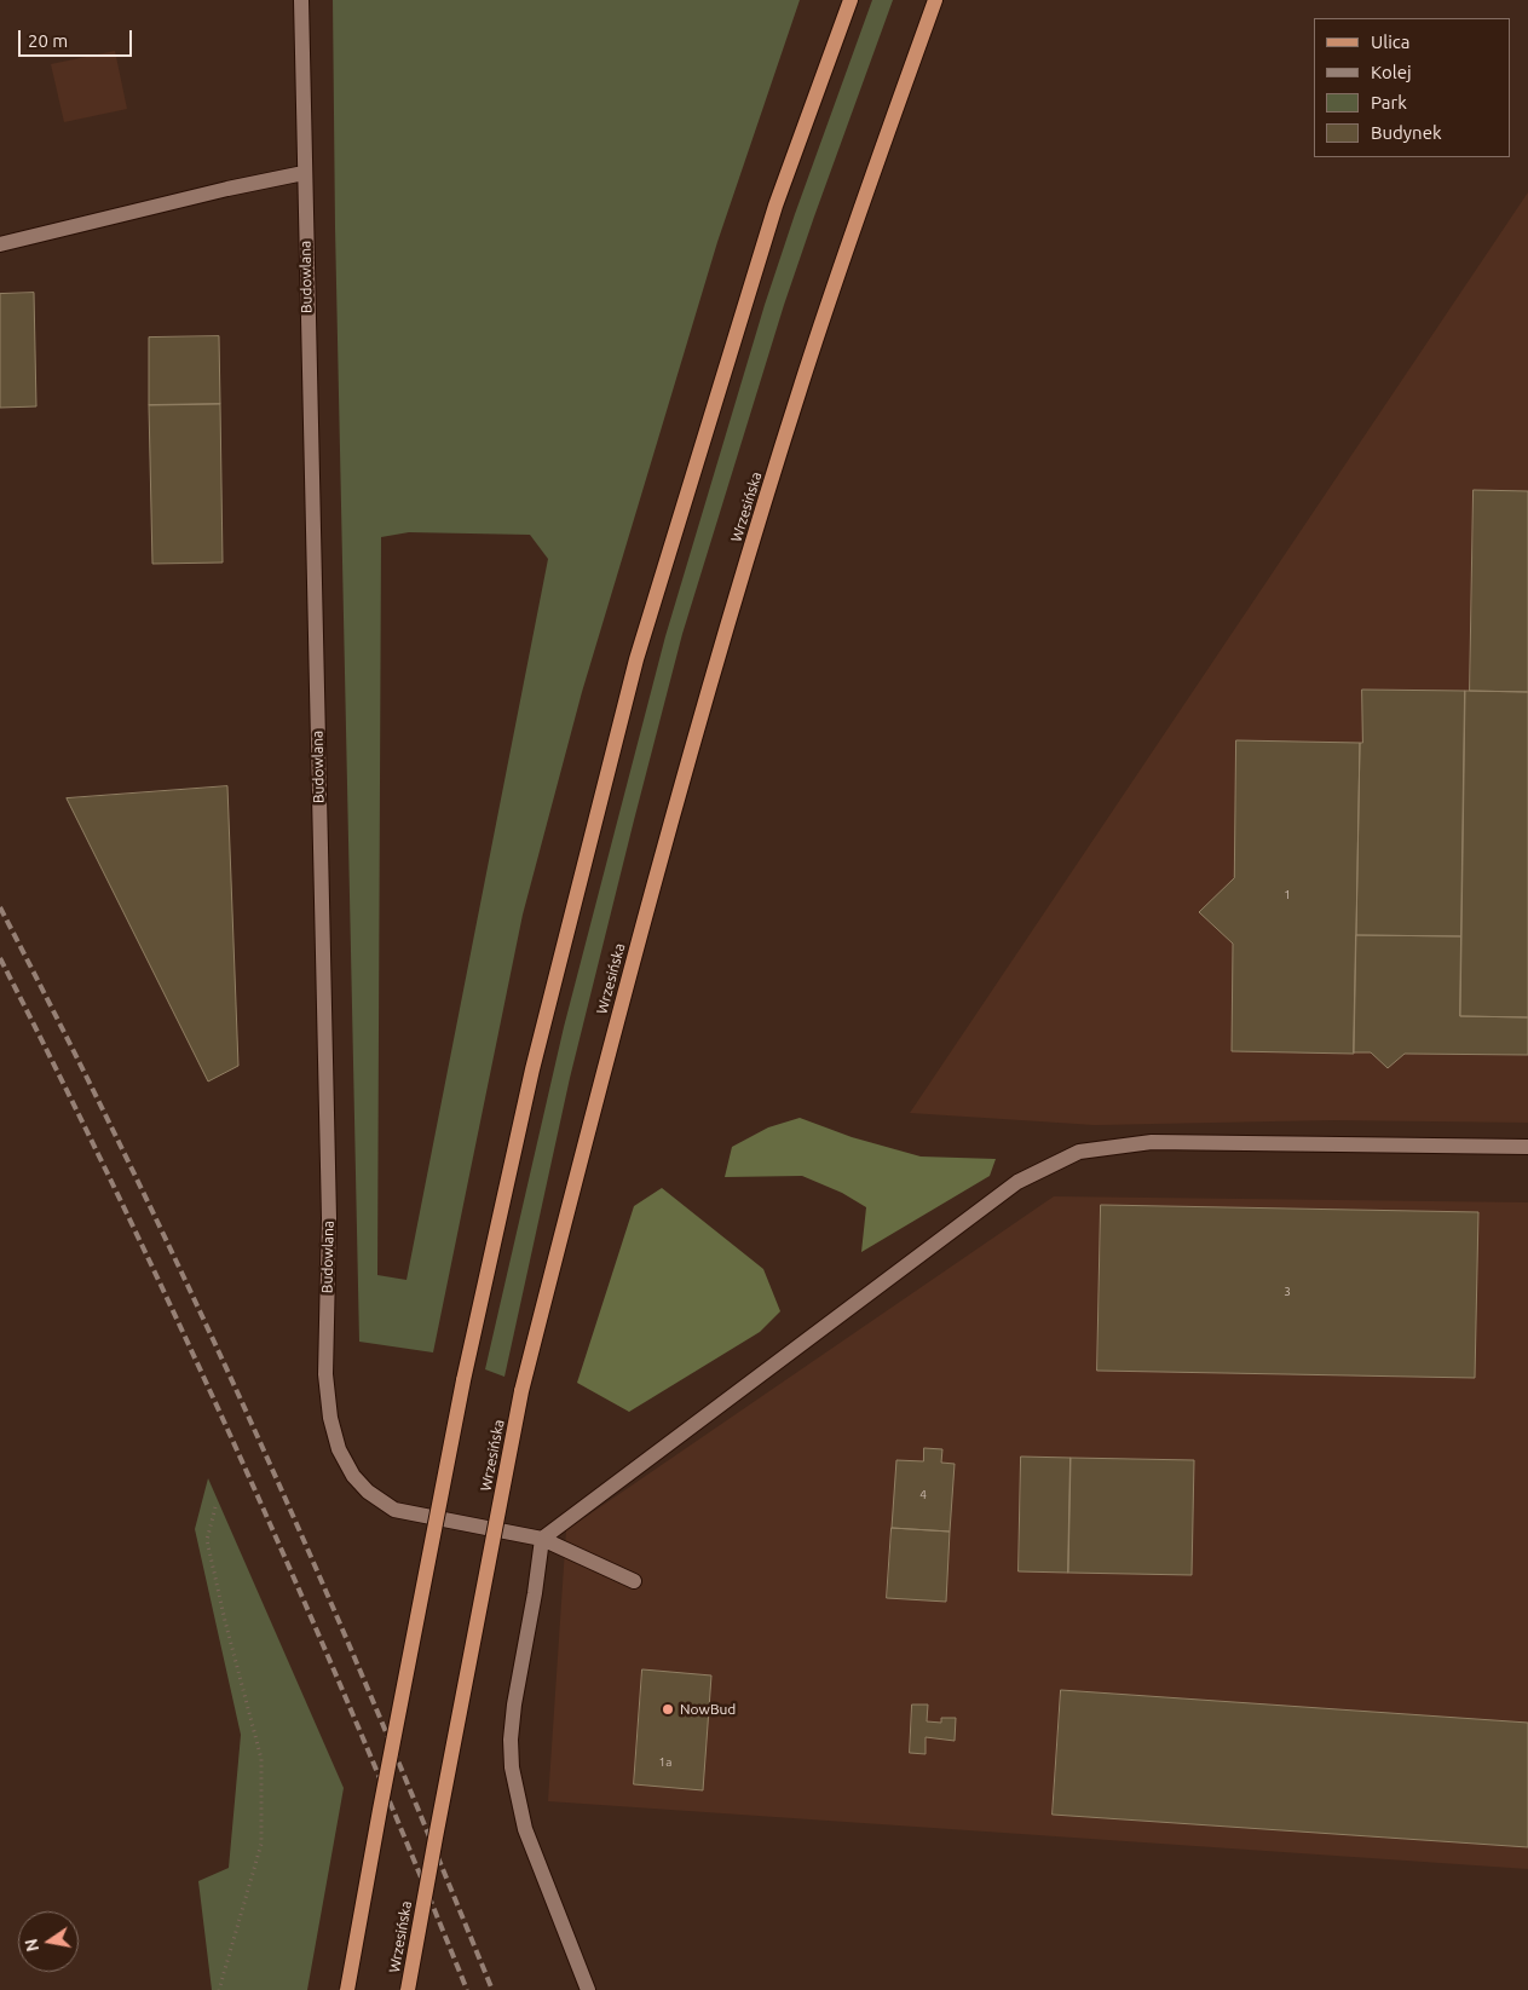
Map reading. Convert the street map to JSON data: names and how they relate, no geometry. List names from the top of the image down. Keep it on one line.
{"streets":{"main road":["Wrzesińska"],"street":["Budowlana"]},"places":["NowBud"],"house_numbers":["1","3","4","1a"],"legend":["Ulica","Kolej","Park","Budynek"],"scale_bar":"20 m","north":"left"}
